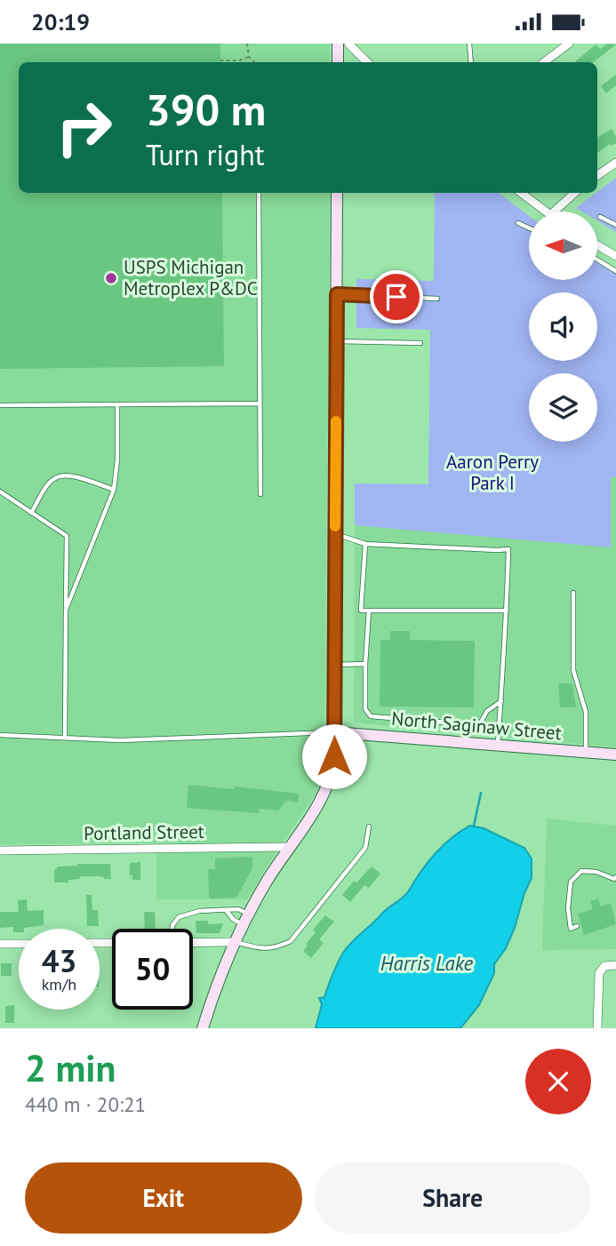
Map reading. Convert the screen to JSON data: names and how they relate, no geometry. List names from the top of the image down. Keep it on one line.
{"streets":{"main road":["North Saginaw Street"],"street":["Portland Street"]},"water":["Harris Lake"],"parks":["Aaron Perry Park I"],"places":["USPS Michigan Metroplex P&DC"],"north":"left","page":{"status":"20:19","turn":["390 m","Turn right"],"speed":"43 km/h","limit":"50","heading":["2 min","440 m · 20:21"],"buttons":["Exit","Share"]}}
